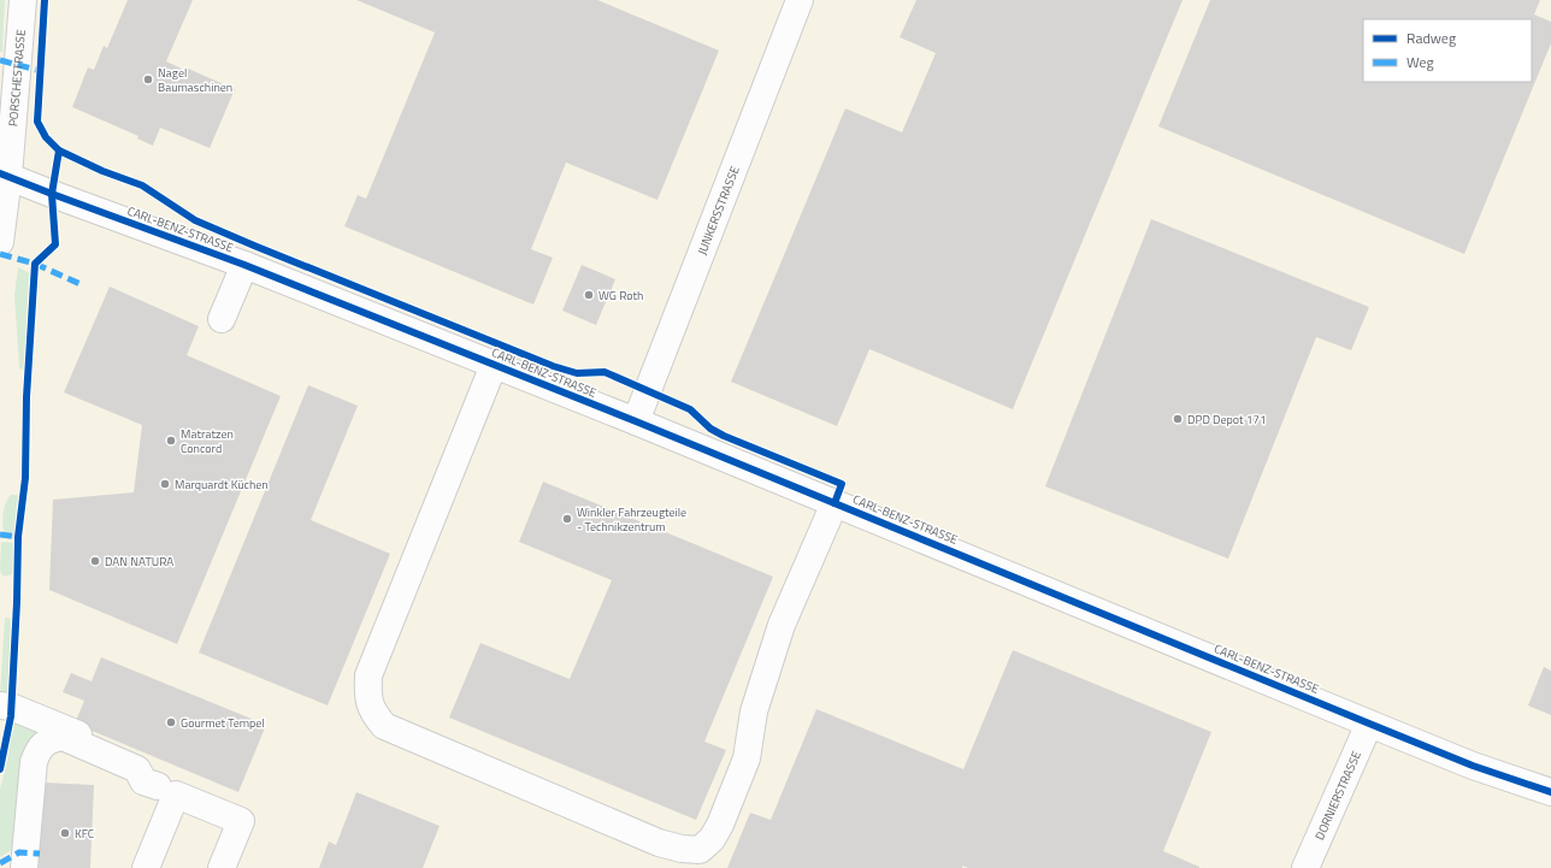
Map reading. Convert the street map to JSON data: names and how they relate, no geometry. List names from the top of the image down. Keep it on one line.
{"streets":{"street":["PORSCHESTRASSE","JUNKERSSTRASSE","CARL-BENZ-STRASSE","DORNIERSTRASSE"]},"crossings":[["PORSCHESTRASSE","CARL-BENZ-STRASSE"],["JUNKERSSTRASSE","CARL-BENZ-STRASSE"],["CARL-BENZ-STRASSE","DORNIERSTRASSE"]],"places":["Nagel Baumaschinen","WG Roth","DPD Depot 171","Matratzen Concord","Marquardt Küchen","Winkler Fahrzeugteile - Technikzentrum","DAN NATURA","Gourmet Tempel","KFC"],"legend":["Radweg","Weg"]}
